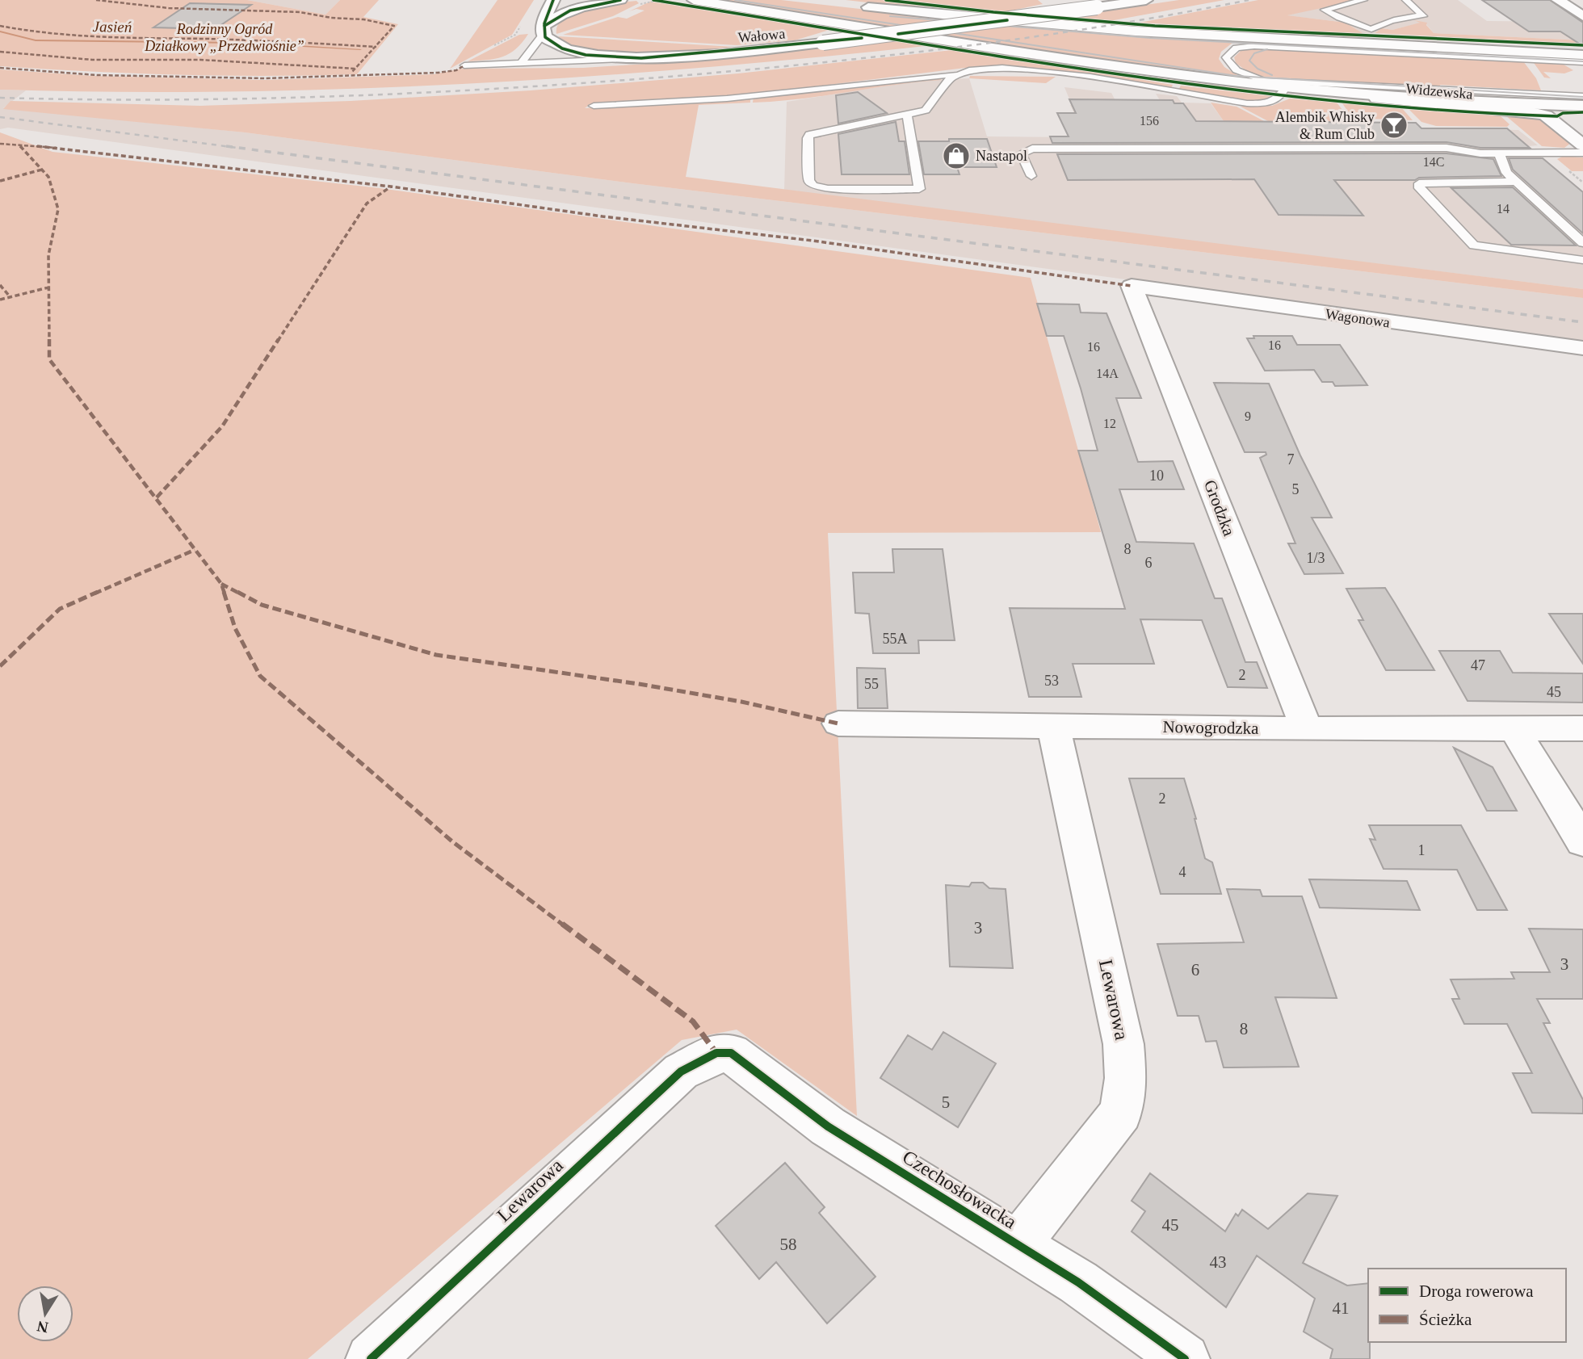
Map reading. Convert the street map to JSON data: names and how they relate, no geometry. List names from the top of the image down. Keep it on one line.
{"streets":{"street":["Wałowa","Widzewska","Wagonowa","Grodzka","Nowogrodzka","Lewarowa","Czechosłowacka"]},"crossings":[["Wagonowa","Grodzka"],["Grodzka","Nowogrodzka"],["Nowogrodzka","Lewarowa"],["Lewarowa","Czechosłowacka"]],"water":["Jasień"],"parks":["Rodzinny Ogród Działkowy „Przedwiośnie”"],"places":{"bar":["Alembik Whisky & Rum Club"],"shop":["Nastapol"]},"house_numbers":["156","14C","14","16","16","14A","9","12","7","10","5","8","1/3","6","55A","47","2","53","55","45","2","1","4","3","3","6","8","5","45","58","43","41"],"legend":["Droga rowerowa","Ścieżka"],"north":"bottom"}
